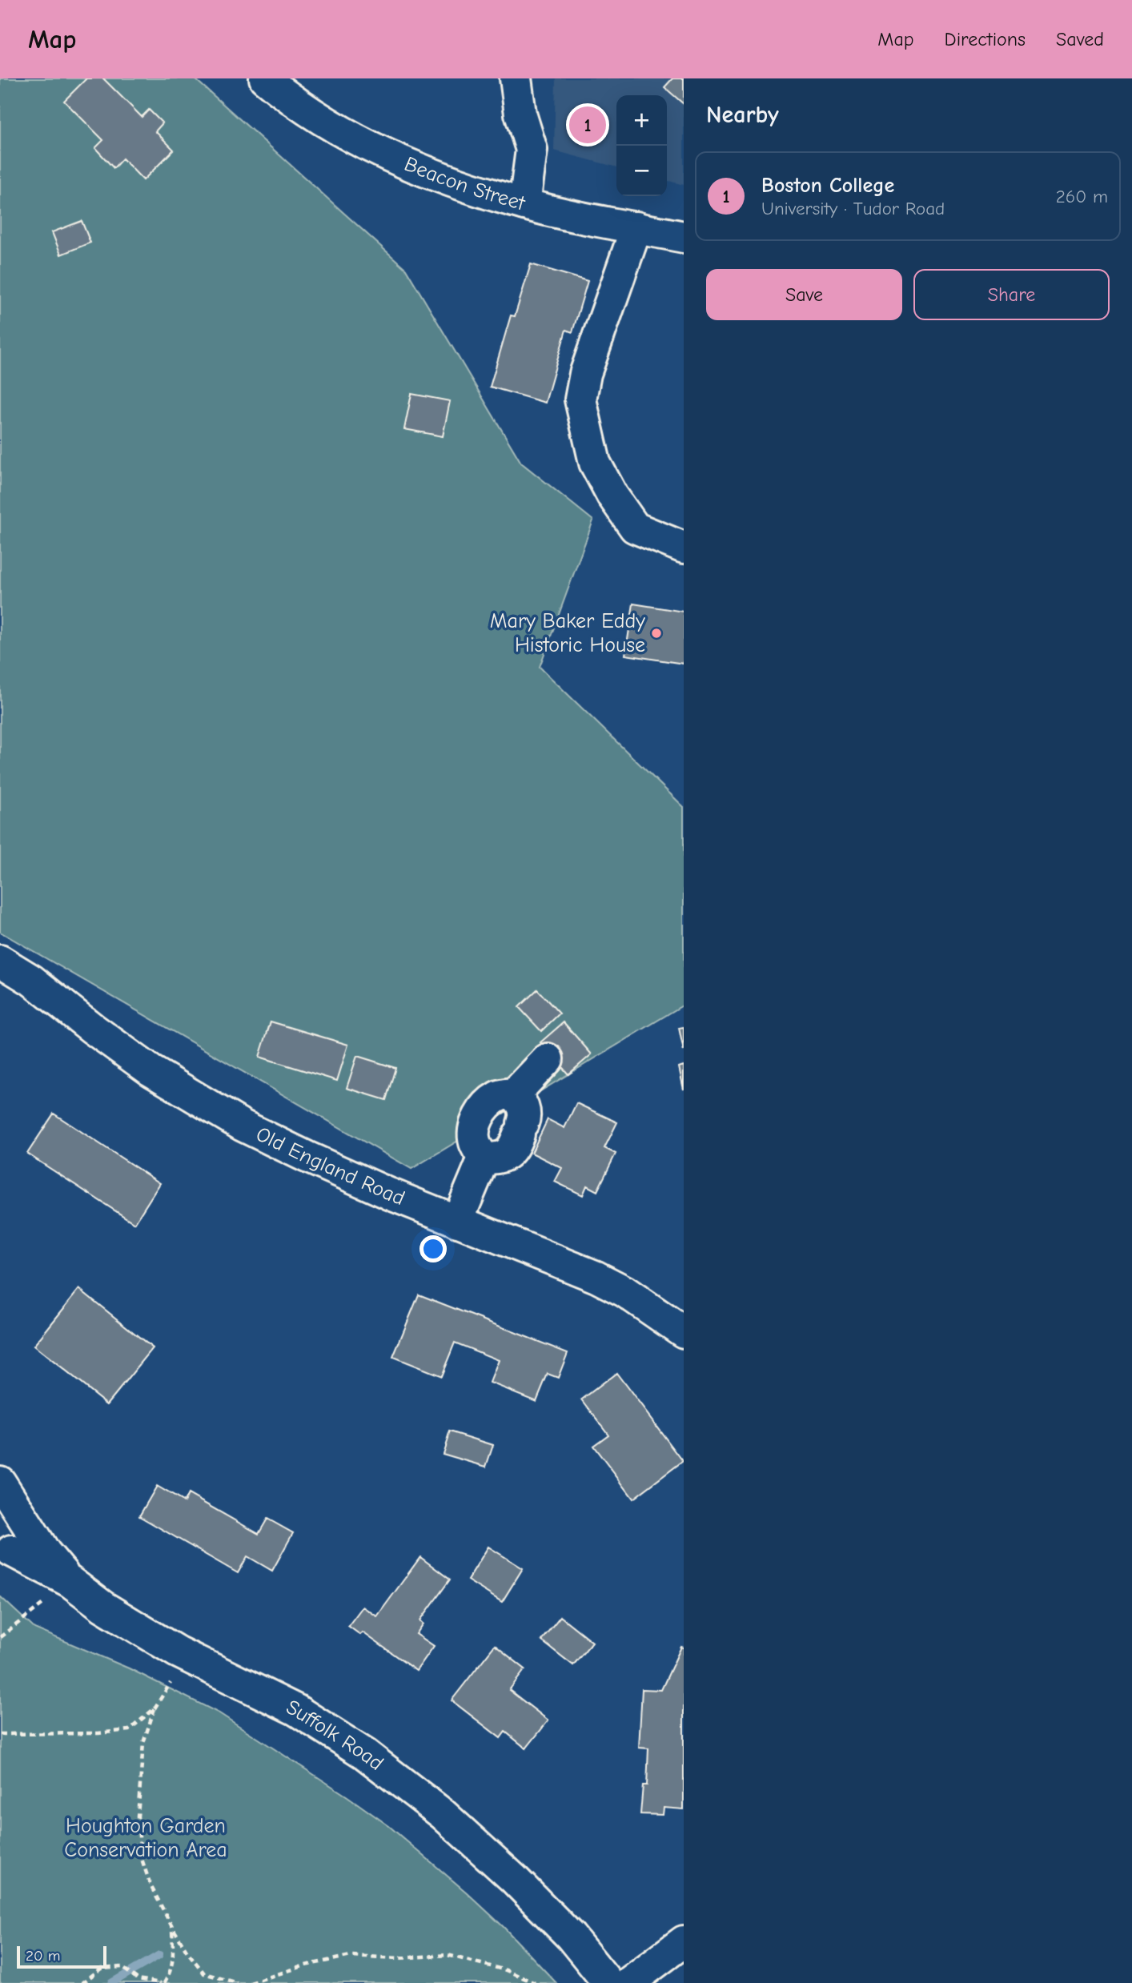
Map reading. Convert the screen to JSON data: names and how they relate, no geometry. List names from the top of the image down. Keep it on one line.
{"streets":{"street":["Beacon Street","Old England Road","Suffolk Road"]},"parks":["Houghton Garden Conservation Area"],"places":["Mary Baker Eddy Historic House"],"scale_bar":"20 m","page":{"header":"Map","nav":["Map","Directions","Saved"],"heading":"Nearby","map_buttons":["+","−"],"pins":"1","list":[{"mark":"1","name":"Boston College","note":"University · Tudor Road","value":"260 m"}],"buttons":["Save","Share"],"scale":"20 m"}}
